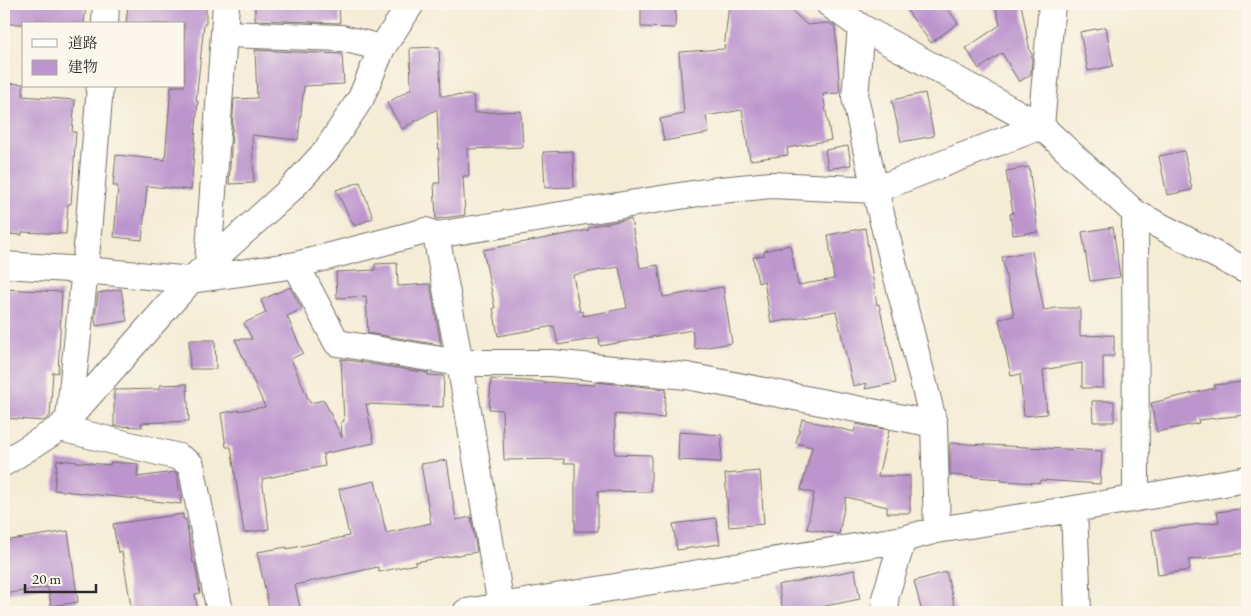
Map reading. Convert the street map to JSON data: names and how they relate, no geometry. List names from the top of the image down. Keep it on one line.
{"legend":["道路","建物"],"scale_bar":"20 m"}
